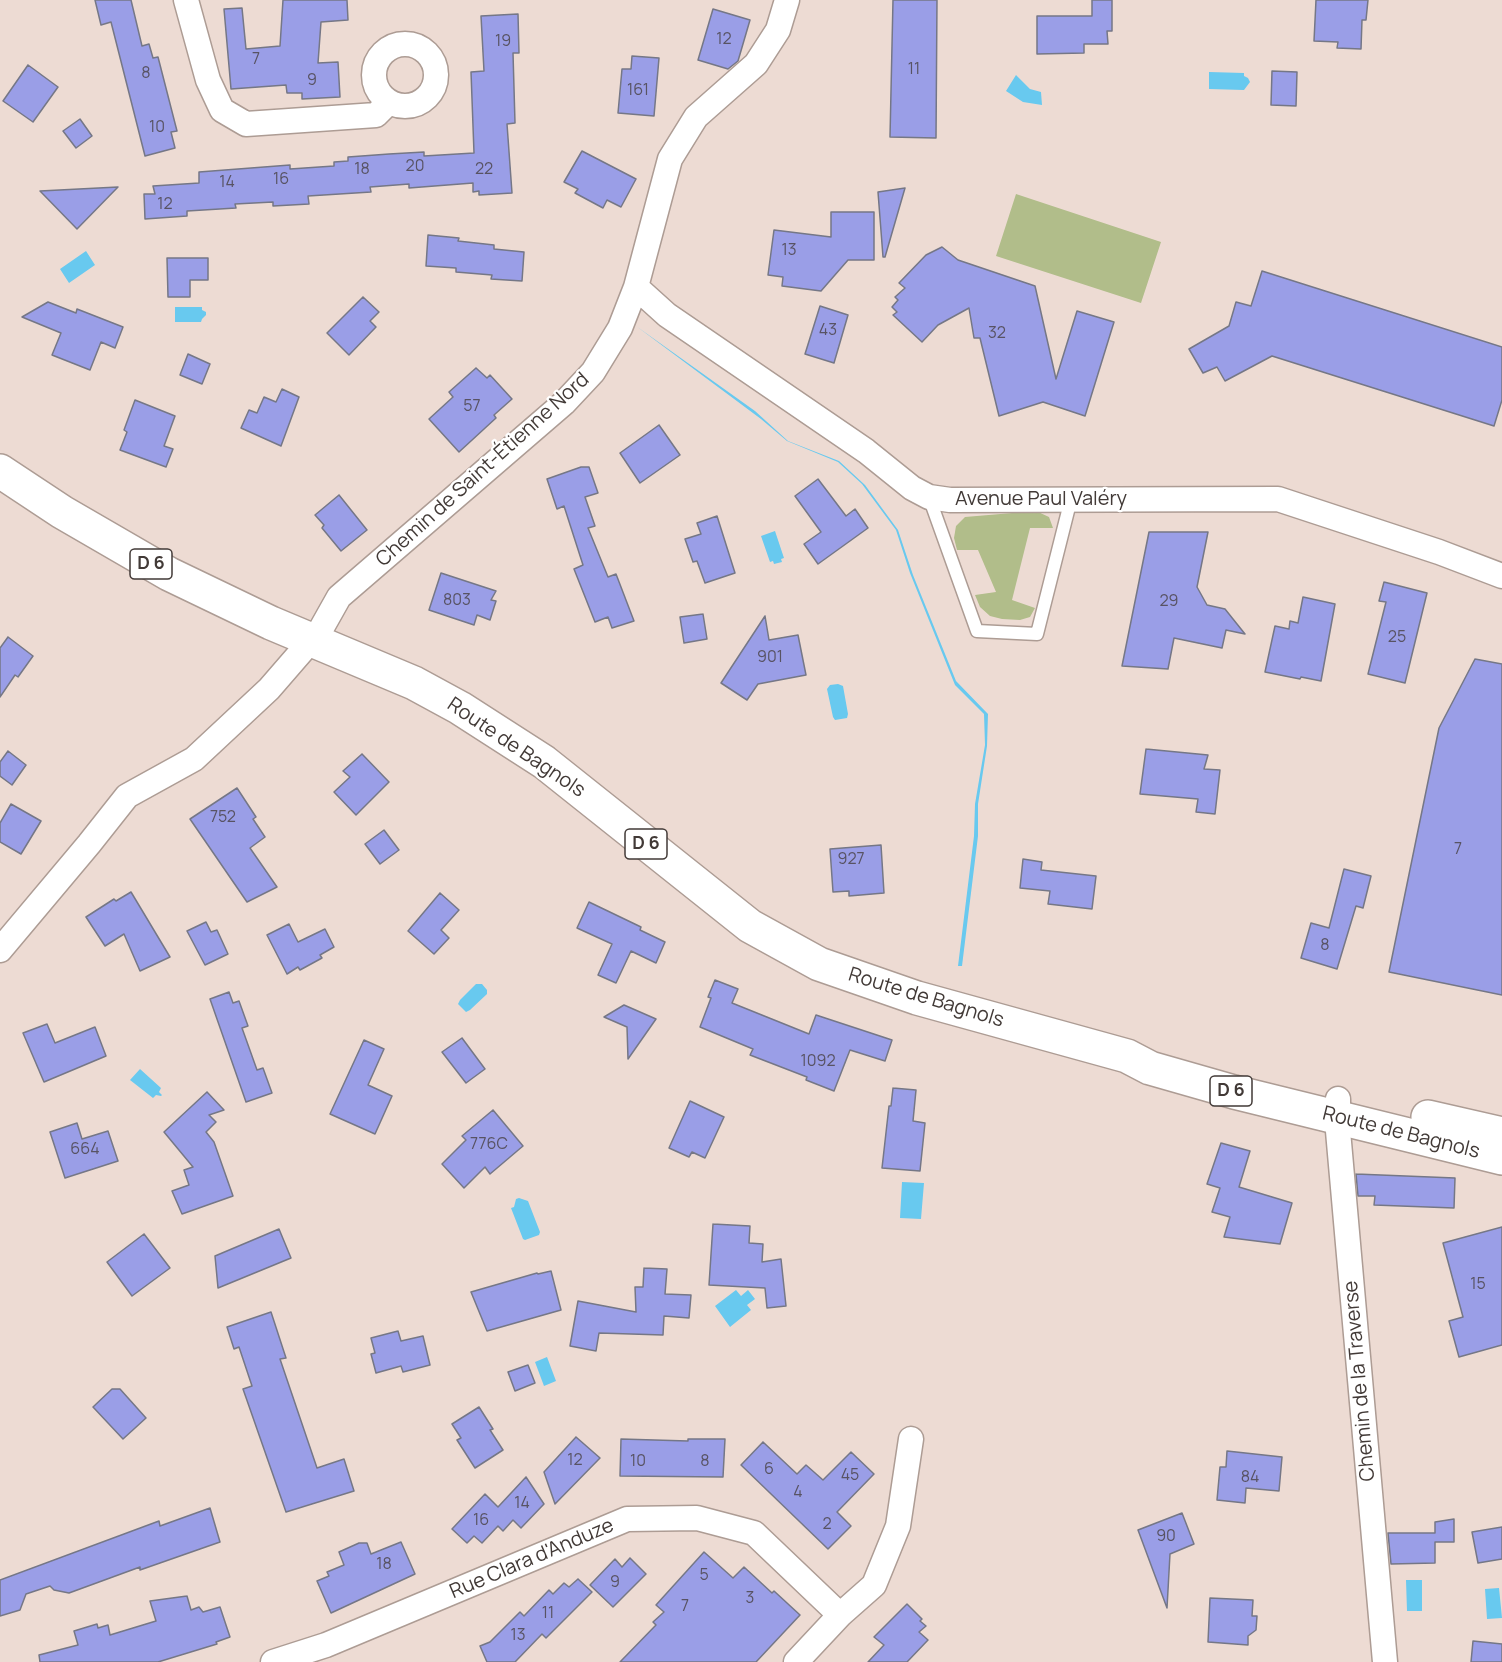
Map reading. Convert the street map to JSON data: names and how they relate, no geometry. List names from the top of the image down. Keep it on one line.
{"streets":{"main road":["D 6","Route de Bagnols"],"street":["Chemin de Saint-Étienne Nord","Avenue Paul Valéry","Chemin de la Traverse","Rue Clara d'Anduze"]},"crossings":[["Chemin de Saint-Étienne Nord","Avenue Paul Valéry"],["Chemin de Saint-Étienne Nord","Route de Bagnols"],["Route de Bagnols","Chemin de la Traverse"]],"house_numbers":["12","19","7","11","8","9","161","10","20","18","22","16","14","12","13","43","32","57","803","29","25","901","752","7","927","8","1092","776C","664","15","12","10","8","6","45","84","4","14","16","2","90","18","5","9","3","7","11","13"]}
